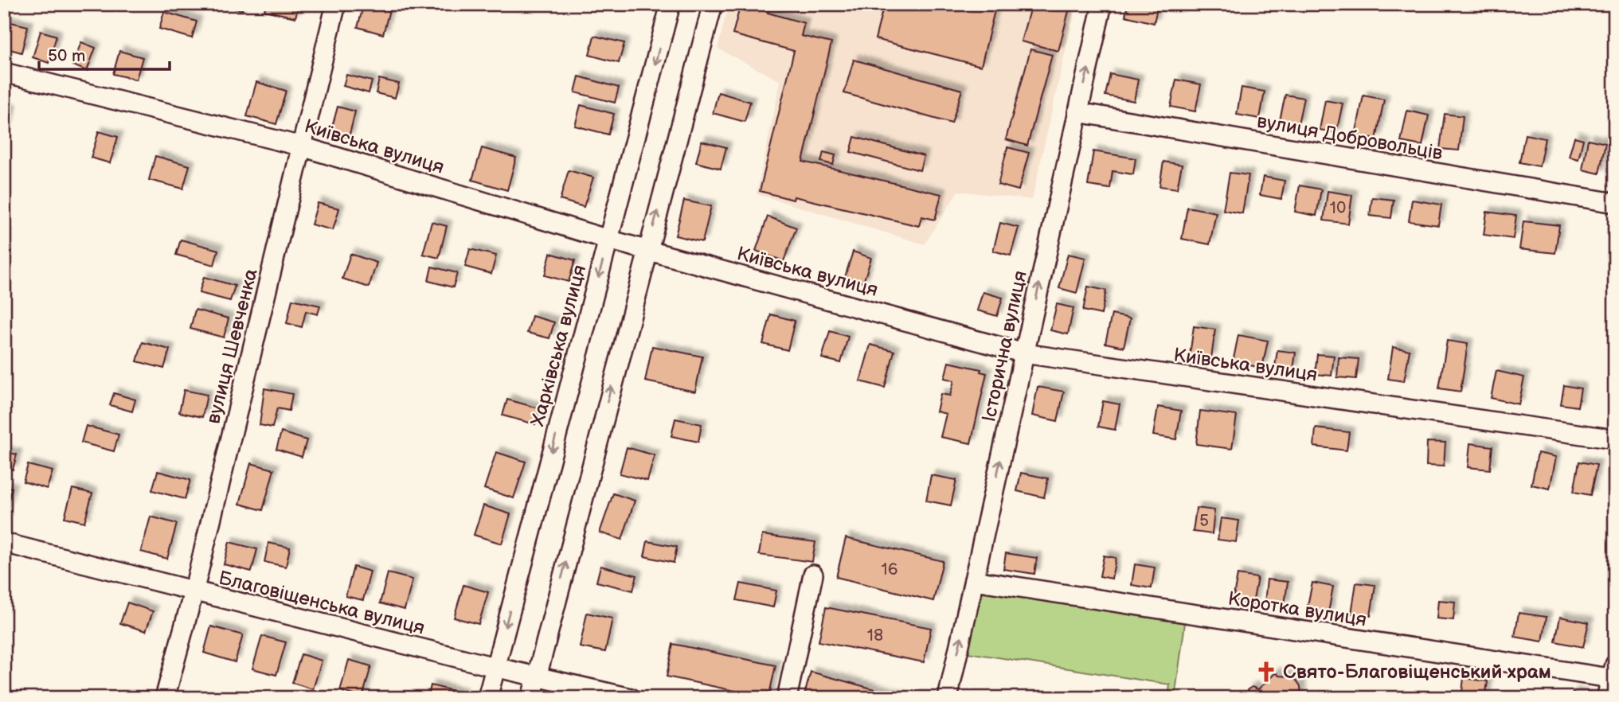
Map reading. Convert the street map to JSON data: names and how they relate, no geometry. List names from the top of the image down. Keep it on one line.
{"streets":{"street":["вулиця Добровольців","Київська вулиця","Харківська вулиця","вулиця Шевченка","Історична вулиця","Благовіщенська вулиця","Коротка вулиця"]},"crossings":[["вулиця Добровольців","Історична вулиця"],["Київська вулиця","Харківська вулиця"],["Київська вулиця","вулиця Шевченка"],["Київська вулиця","Історична вулиця"],["Харківська вулиця","Благовіщенська вулиця"],["вулиця Шевченка","Благовіщенська вулиця"],["Історична вулиця","Коротка вулиця"]],"one_way":["Історична вулиця"],"places":{"church":["Свято-Благовіщенський храм"]},"house_numbers":["10","5","16","18"],"scale_bar":"50 m"}
